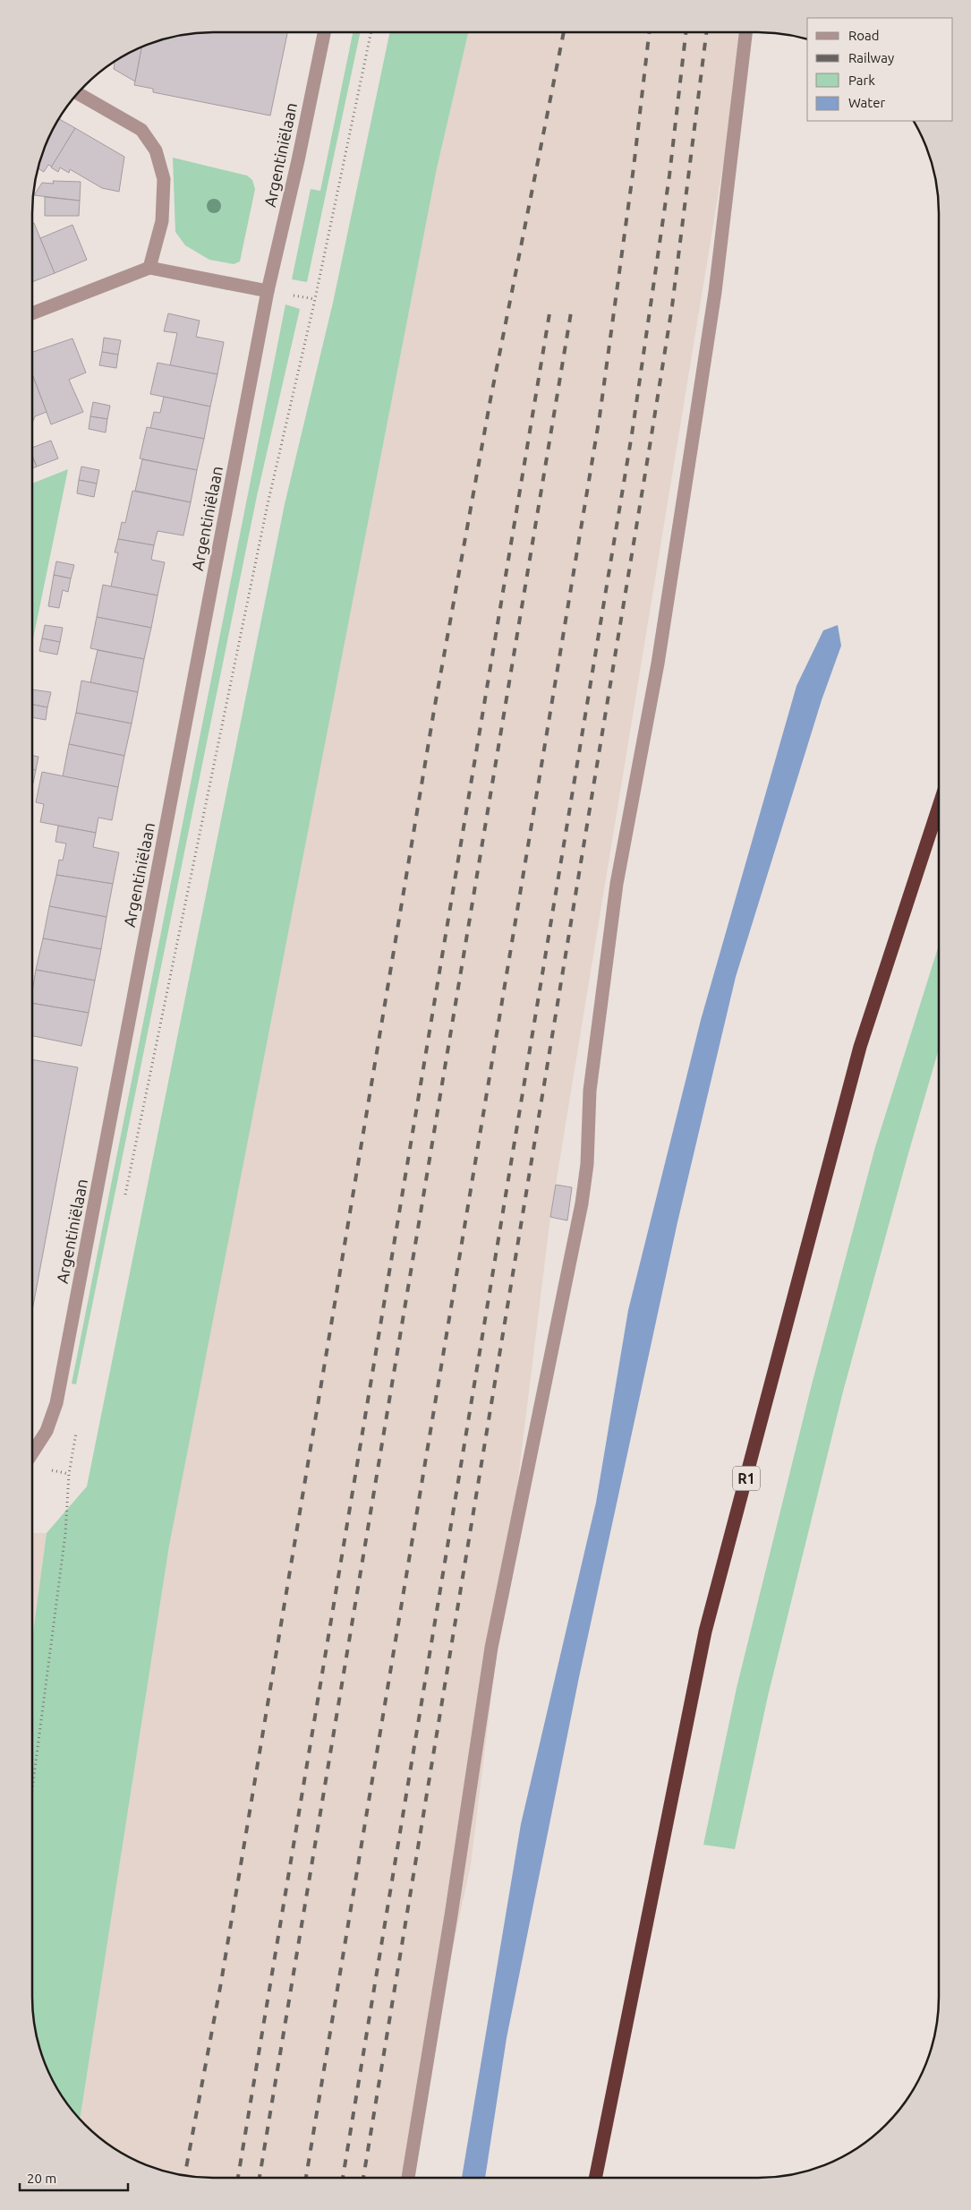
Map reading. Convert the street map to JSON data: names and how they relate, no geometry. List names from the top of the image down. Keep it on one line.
{"streets":{"highway":["R1"],"street":["Argentiniëlaan"]},"legend":["Road","Railway","Park","Water"],"scale_bar":"20 m"}
